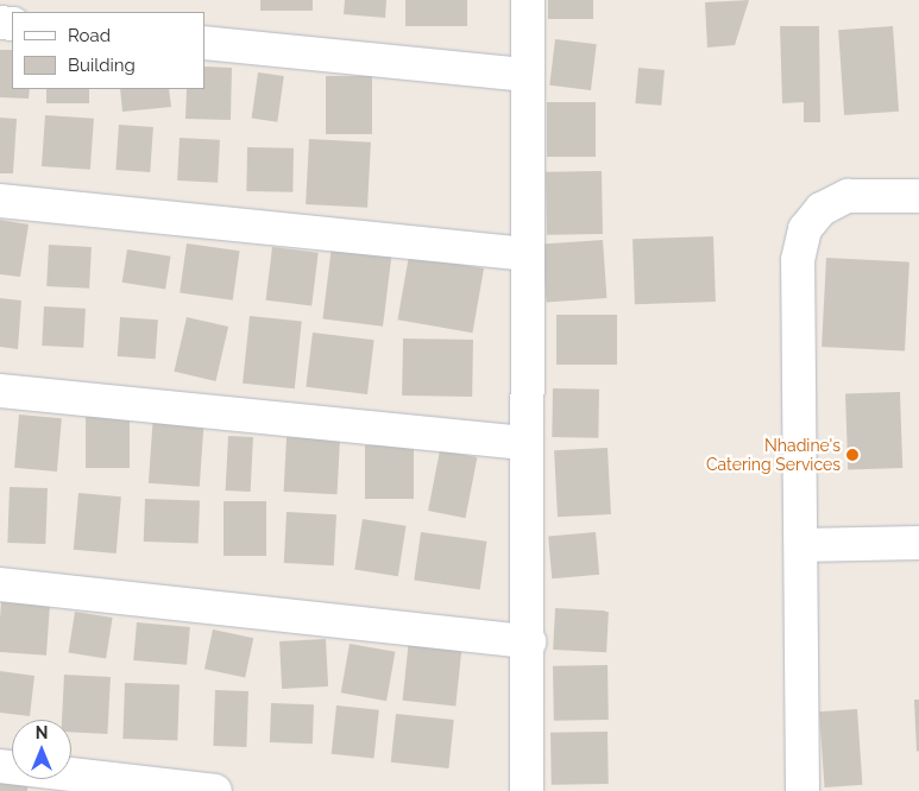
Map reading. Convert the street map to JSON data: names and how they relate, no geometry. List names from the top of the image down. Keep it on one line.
{"places":["Nhadine's Catering Services"],"legend":["Road","Building"],"north":"top"}
